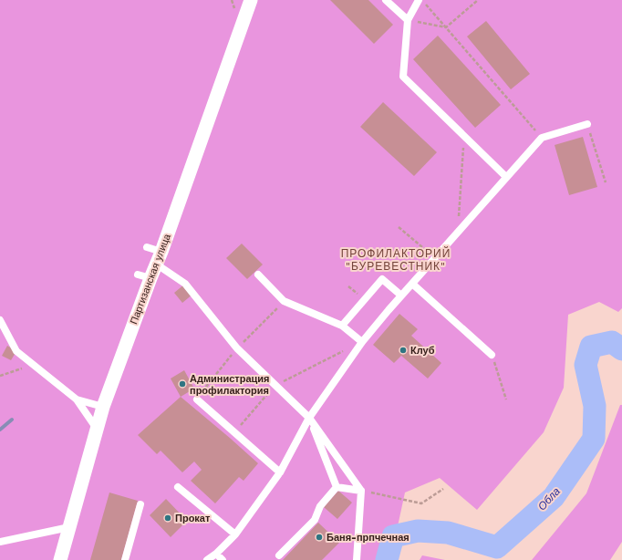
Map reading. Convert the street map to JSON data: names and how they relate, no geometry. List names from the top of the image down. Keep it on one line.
{"streets":{"street":["Партизанская улица"]},"districts":["ПРОФИЛАКТОРИЙ \"БУРЕВЕСТНИК\""],"water":["Обла"],"places":["Клуб","Администрация профилактория","Прокат","Баня-прпчечная"]}
